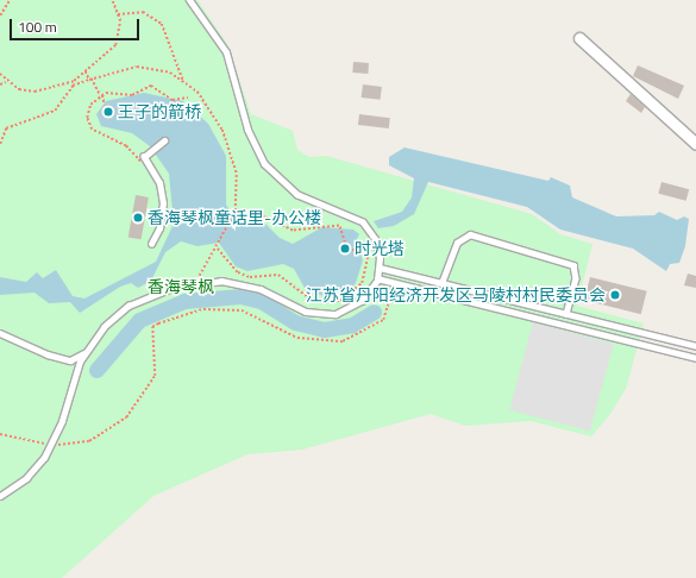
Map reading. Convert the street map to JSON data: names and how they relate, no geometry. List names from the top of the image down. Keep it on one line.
{"parks":["香海琴枫"],"places":["王子的箭桥","香海琴枫童话里-办公楼","时光塔","江苏省丹阳经济开发区马陵村村民委员会"],"scale_bar":"100 m"}
